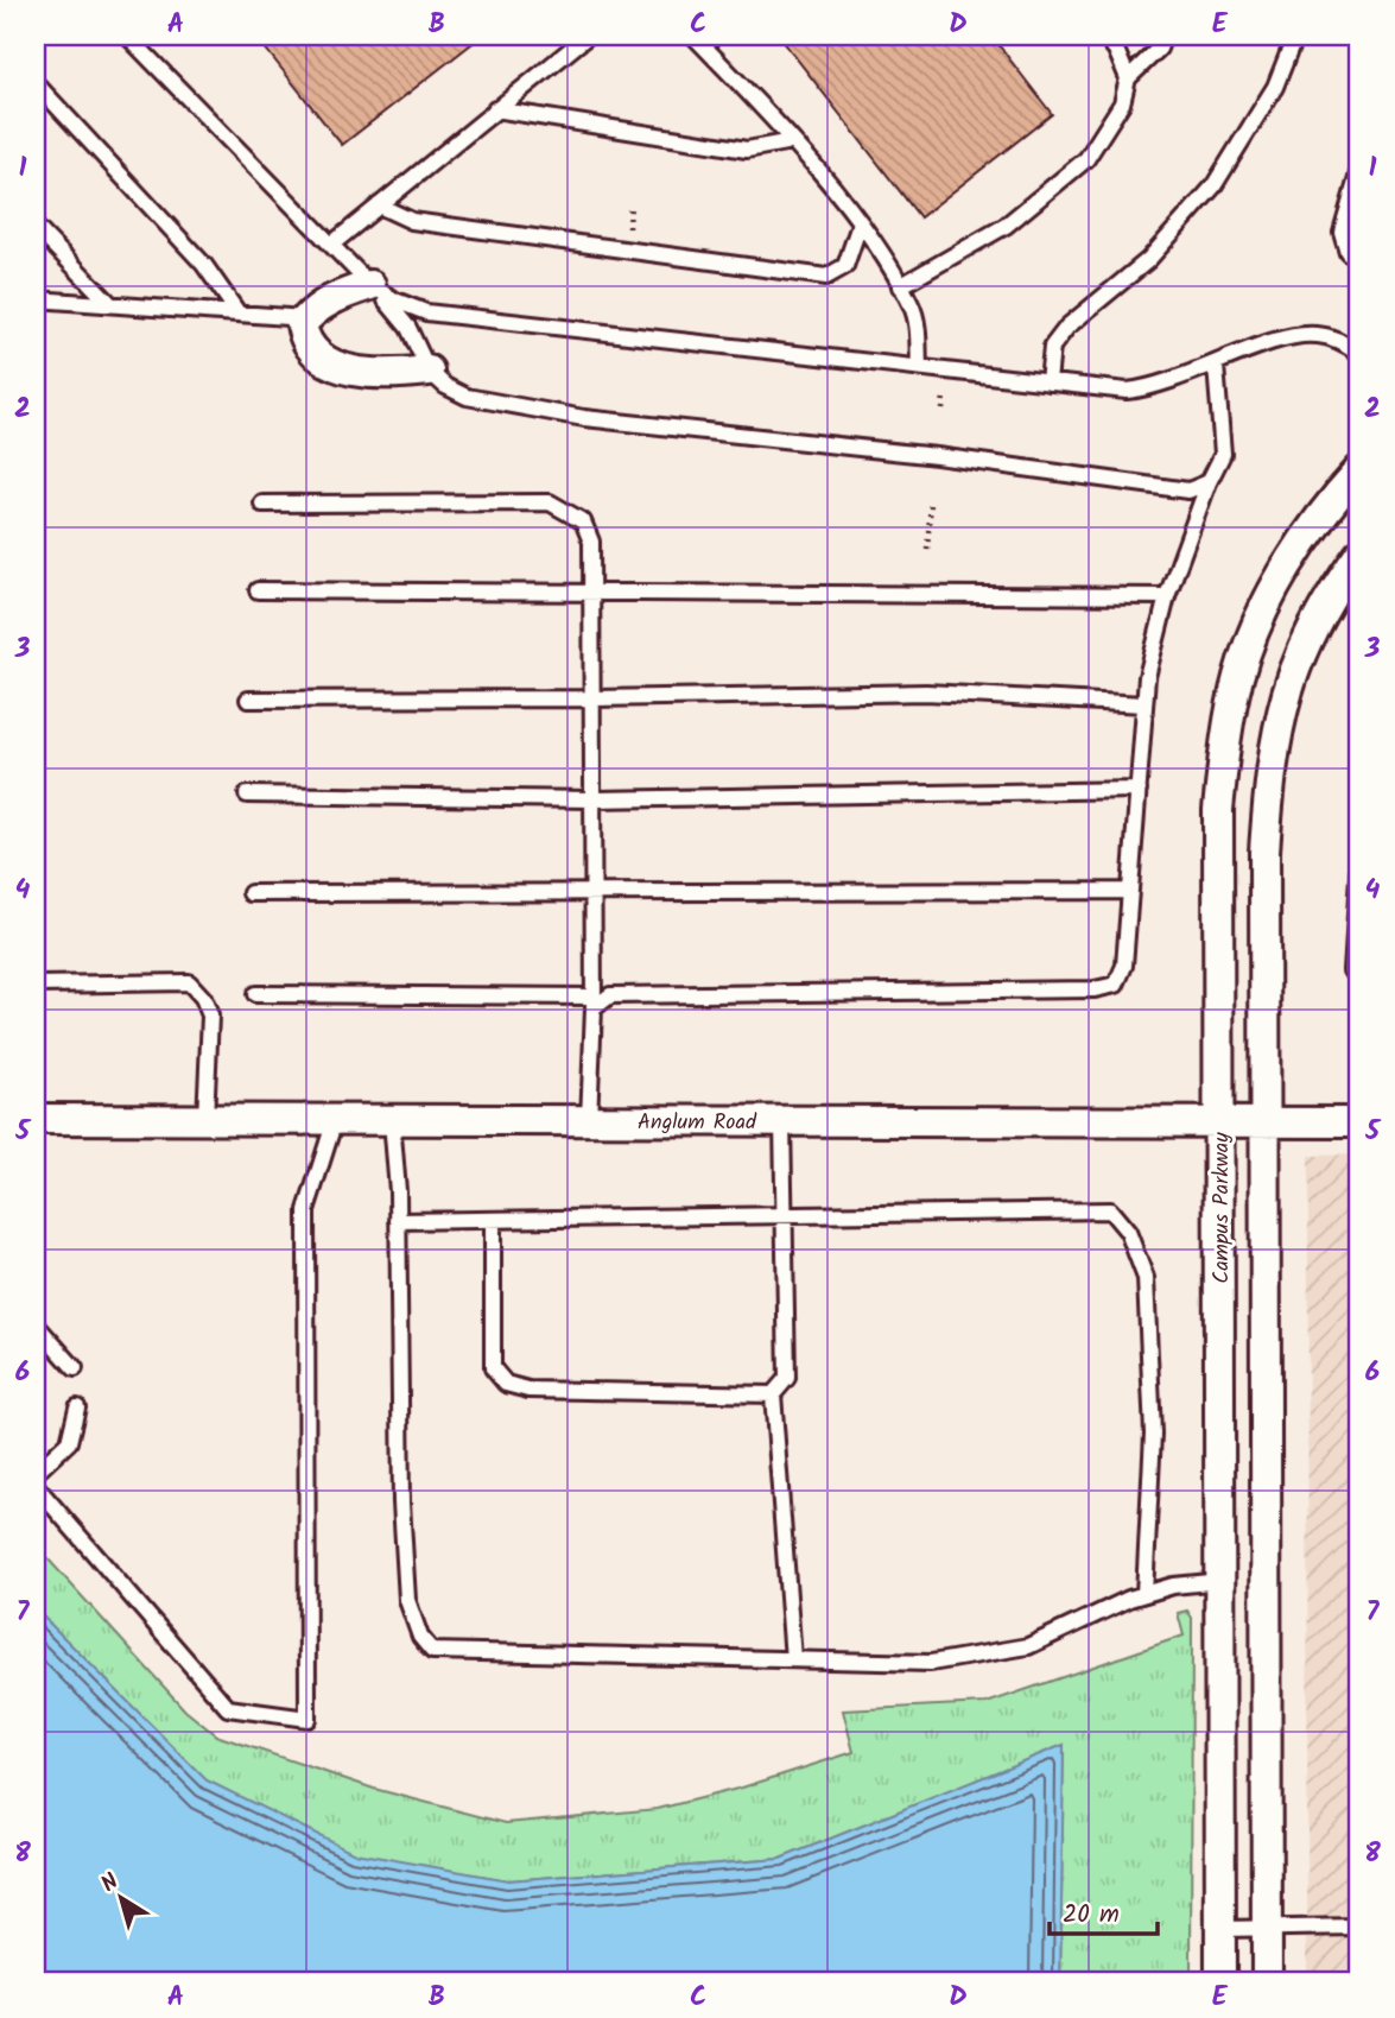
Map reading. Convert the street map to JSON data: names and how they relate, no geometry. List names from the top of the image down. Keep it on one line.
{"streets":{"street":["Anglum Road","Campus Parkway"]},"crossings":[["Anglum Road","Campus Parkway"]],"scale_bar":"20 m","north":"top left","grid":{"columns":["A","B","C","D","E"],"rows":["1","2","3","4","5","6","7","8"]}}
